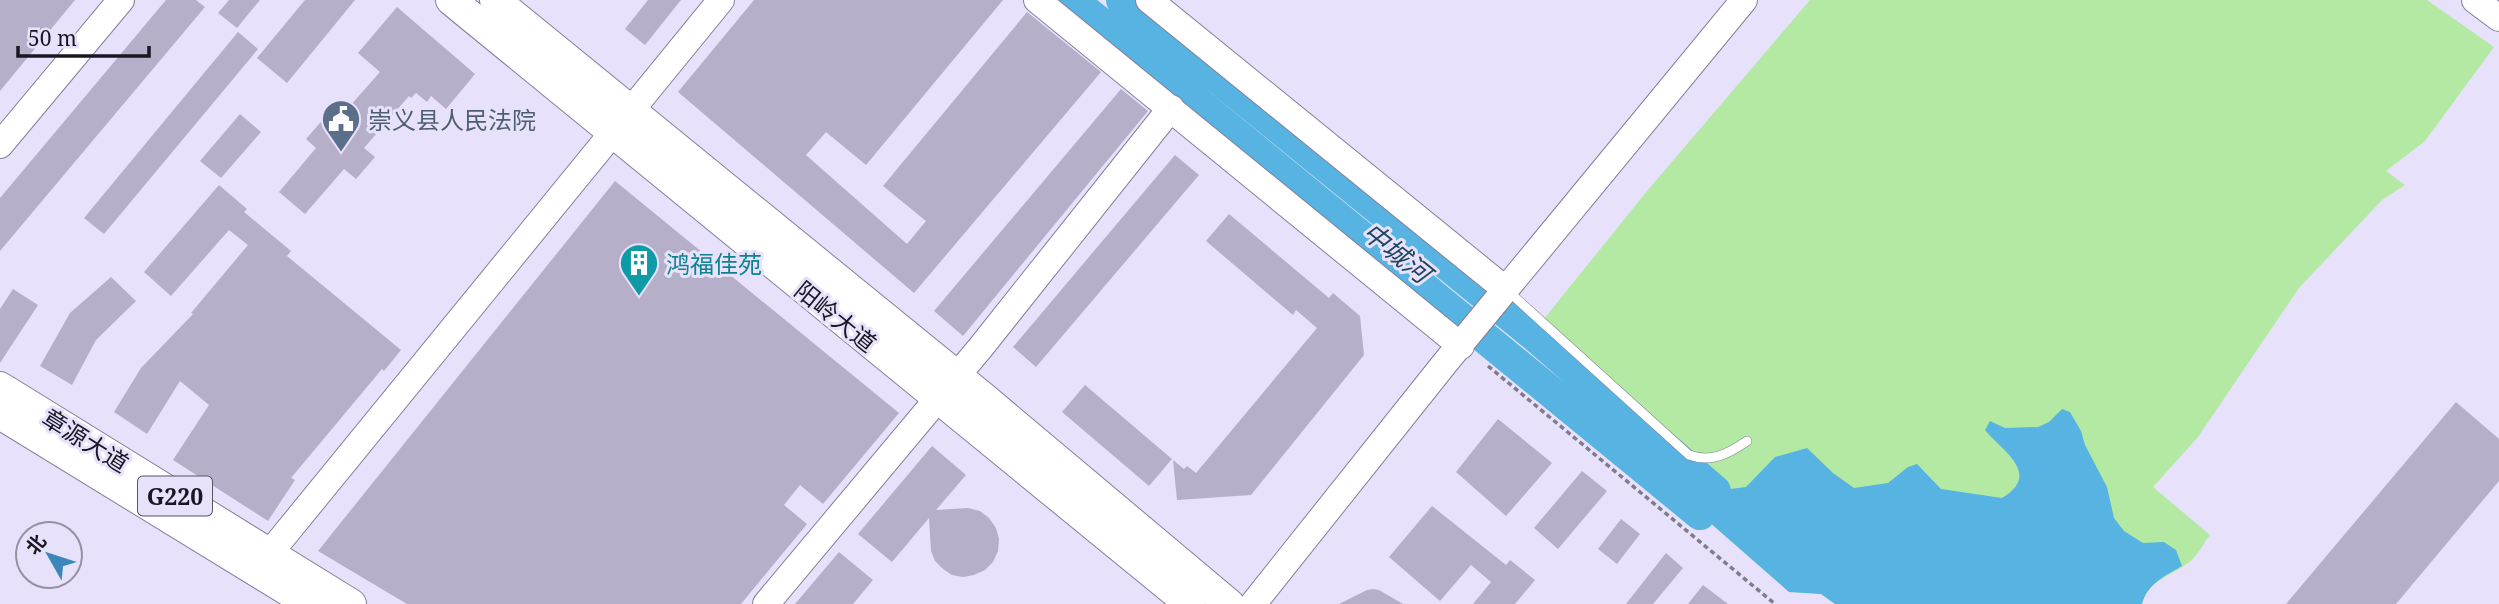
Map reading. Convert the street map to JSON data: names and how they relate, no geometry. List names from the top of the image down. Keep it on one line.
{"streets":{"main road":["阳岭大道","章源大道","G220"]},"water":["中城河"],"places":{"public building":["崇义县人民法院"],"building":["鸿福佳苑"]},"scale_bar":"50 m","north":"top left"}
